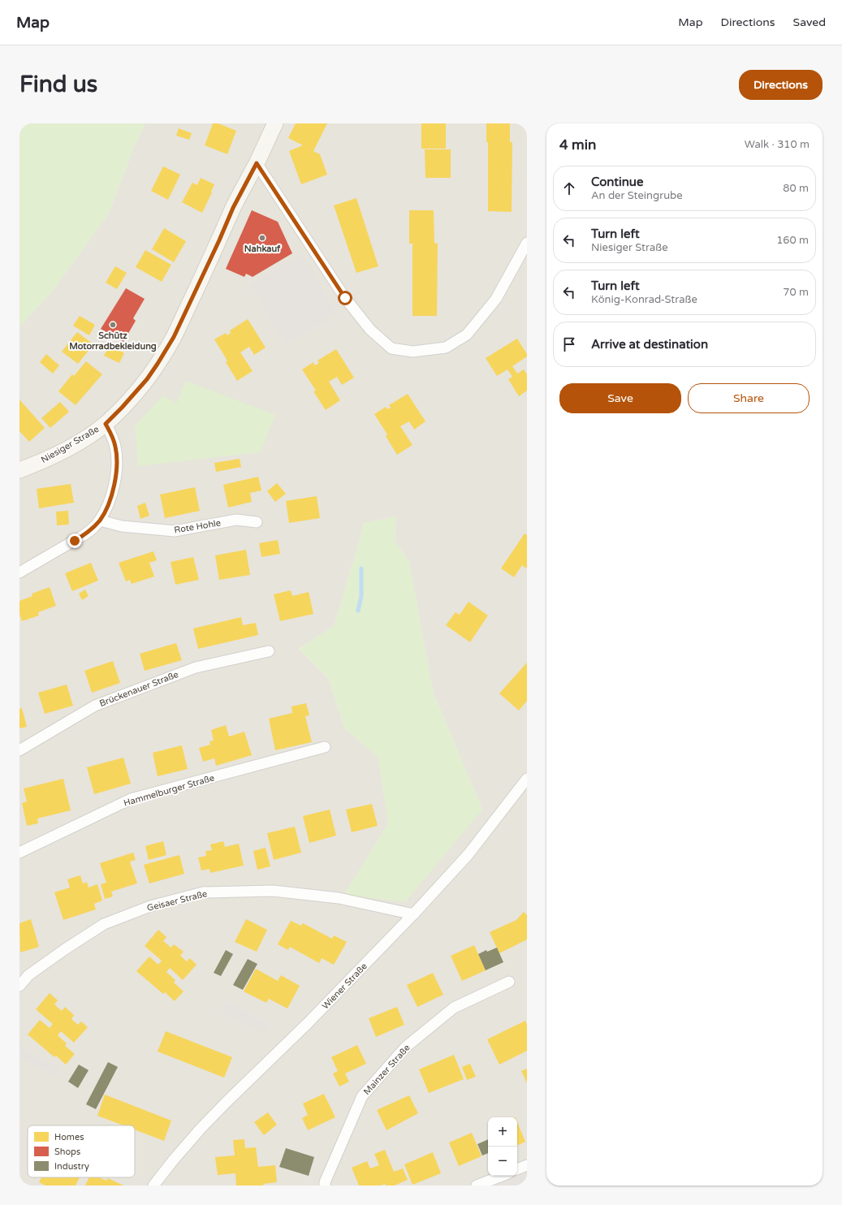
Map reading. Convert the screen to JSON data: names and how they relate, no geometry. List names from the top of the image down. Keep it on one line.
{"streets":{"main road":["Niesiger Straße"],"street":["Rote Hohle","Brückenauer Straße","Hammelburger Straße","Geisaer Straße","Wiener Straße","Mainzer Straße"]},"crossings":[["Geisaer Straße","Wiener Straße"]],"places":["Nahkauf","Schütz Motorradbekleidung"],"legend":["Homes","Shops","Industry"],"page":{"header":"Map","nav":["Map","Directions","Saved"],"buttons":["Directions",["Save","Share"]],"title":"Find us","heading":["4 min","Walk · 310 m"],"list":[["Continue","An der Steingrube","80 m"],["Turn left","Niesiger Straße","160 m"],["Turn left","König-Konrad-Straße","70 m"],"Arrive at destination"],"map_buttons":["+","−"]}}
